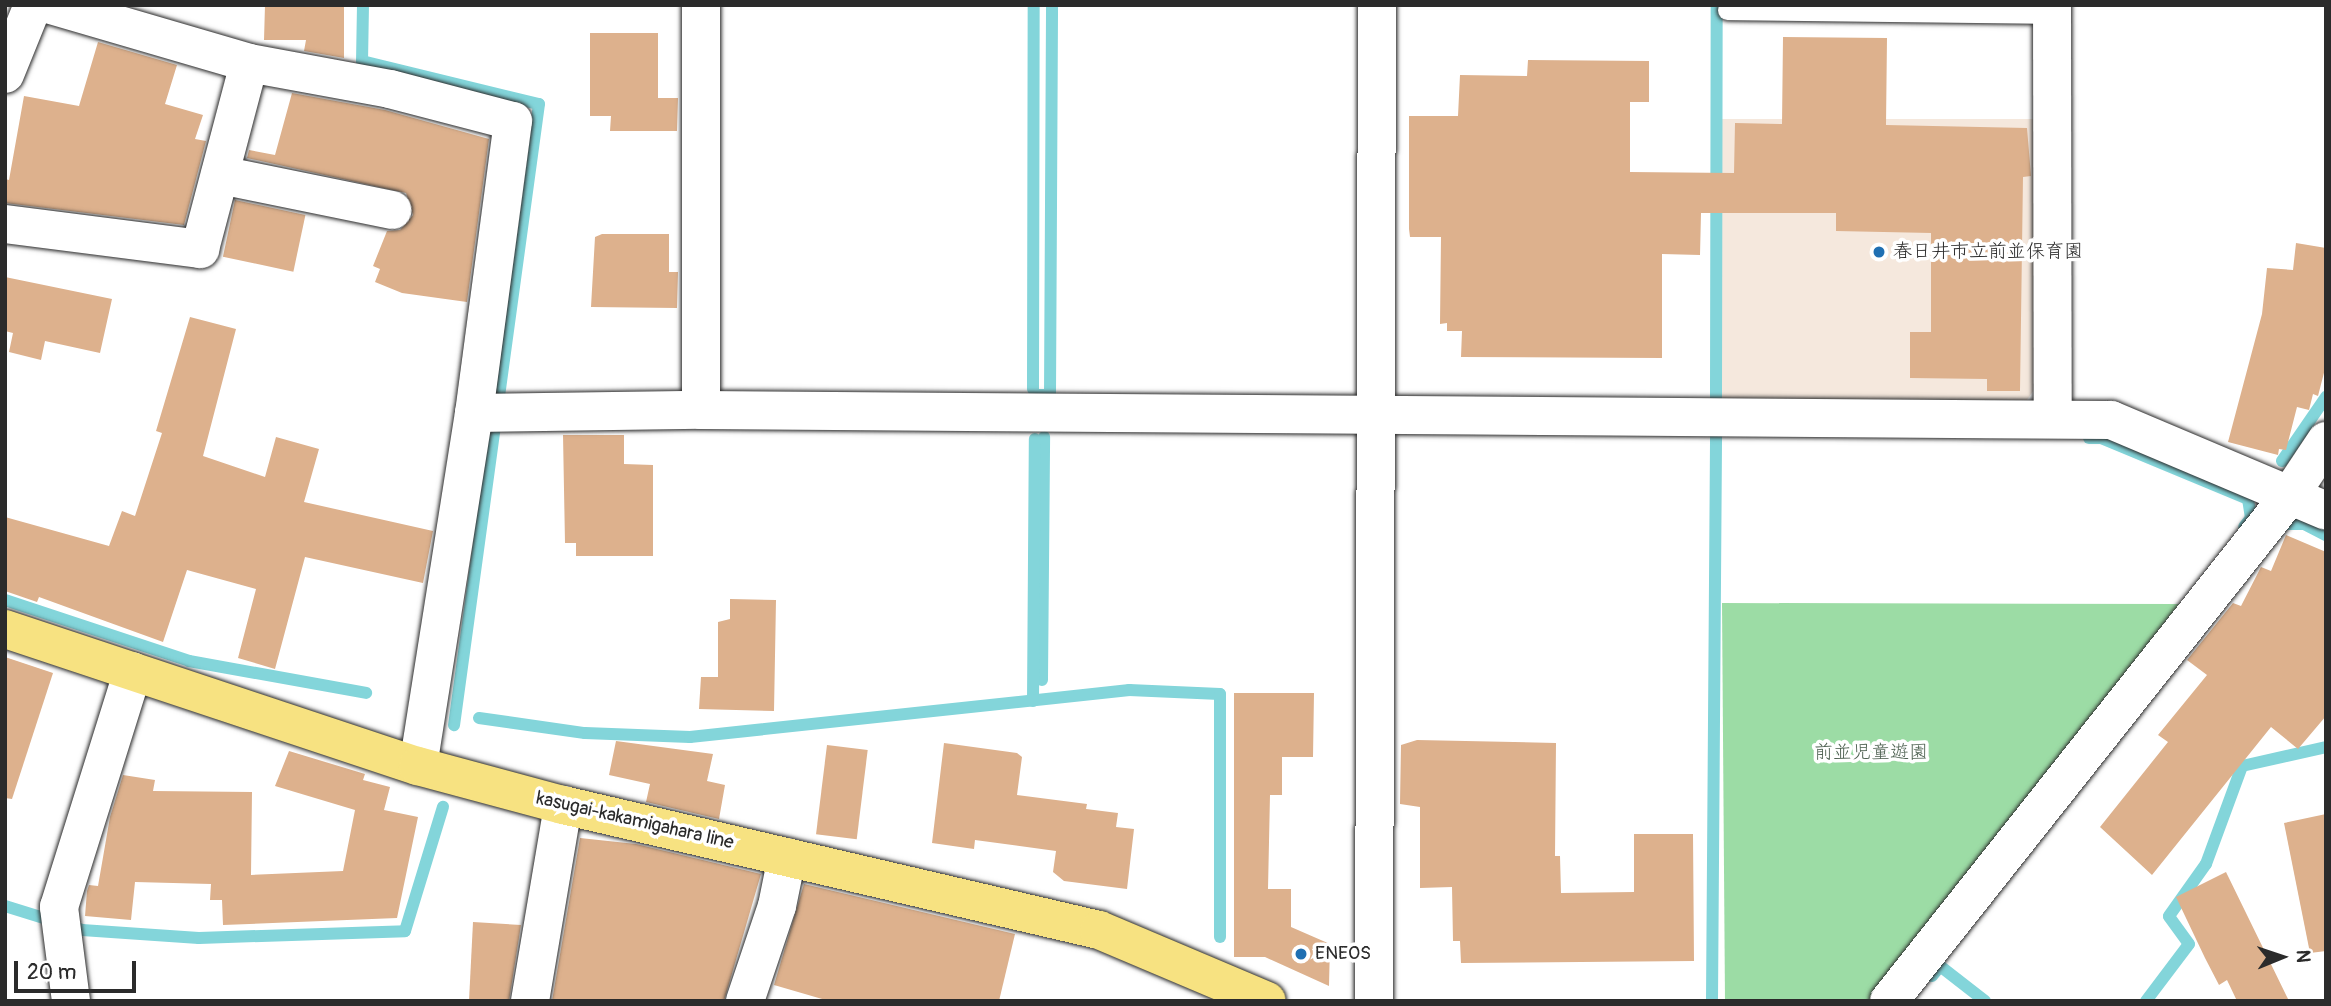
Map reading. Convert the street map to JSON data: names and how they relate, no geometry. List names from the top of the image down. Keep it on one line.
{"streets":{"main road":["kasugai-kakamigahara line"]},"parks":["前並児童遊園"],"places":["春日井市立前並保育園","ENEOS"],"scale_bar":"20 m","north":"right"}
